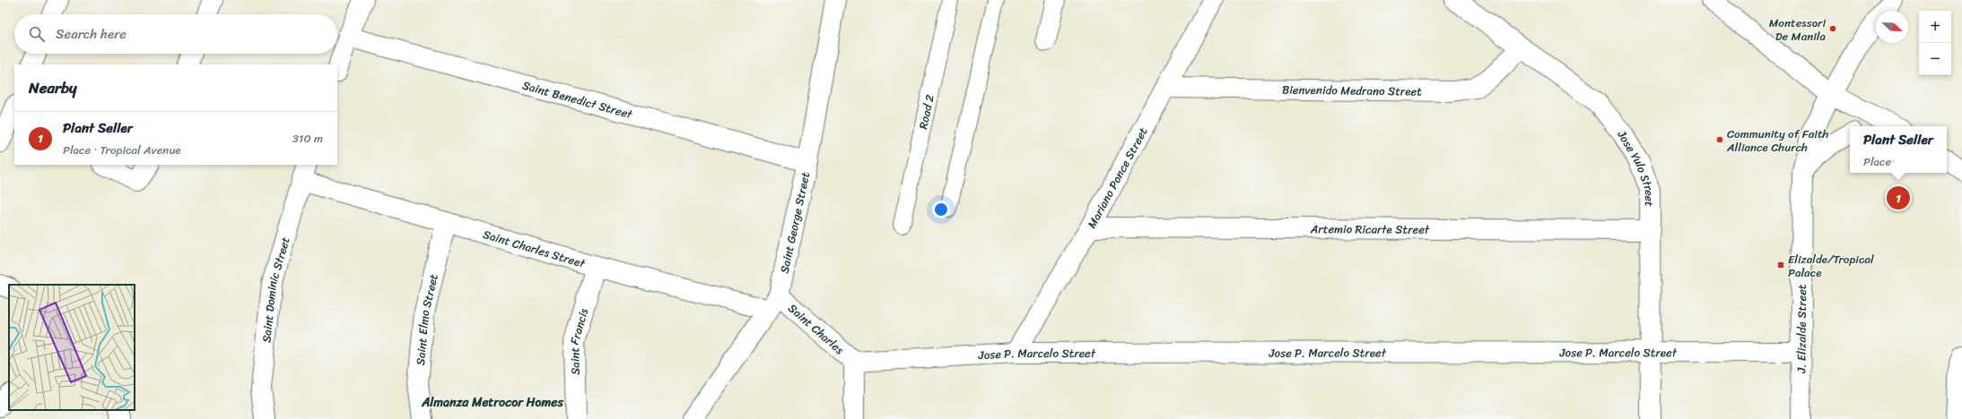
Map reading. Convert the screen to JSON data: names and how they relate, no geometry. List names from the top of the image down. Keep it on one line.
{"streets":{"street":["Bienvenido Medrano Street","Saint Benedict Street","Road 2","Jose Yulo Street","Mariano Ponce Street","Saint George Street","Artemio Ricarte Street","Saint Charles Street","Saint Dominic Street","Saint Elmo Street","Saint Charles","J. Elizalde Street","Saint Francis","Jose P. Marcelo Street"]},"crossings":[["Bienvenido Medrano Street","Jose Yulo Street"],["Bienvenido Medrano Street","Mariano Ponce Street"],["Saint Benedict Street","Saint George Street"],["Jose Yulo Street","Artemio Ricarte Street"],["Jose Yulo Street","Jose P. Marcelo Street"],["Mariano Ponce Street","Artemio Ricarte Street"],["Mariano Ponce Street","Jose P. Marcelo Street"],["Saint George Street","Saint Charles Street"],["Saint George Street","Saint Charles"],["Saint Charles Street","Saint Dominic Street"],["Saint Charles Street","Saint Elmo Street"],["Saint Charles Street","Saint Charles"],["Saint Charles Street","Saint Francis"],["Saint Charles","Jose P. Marcelo Street"],["J. Elizalde Street","Jose P. Marcelo Street"]],"districts":["Almanza Metrocor Homes"],"places":{"other":["Montessori De Manila","Community of Faith Alliance Church"],"transit":["Elizalde/Tropical Palace"]},"north":"bottom right","page":{"map_buttons":["+","−"],"search":"Search here","heading":"Nearby","list":[{"mark":"1","name":"Plant Seller","note":"Place · Tropical Avenue","value":"310 m"}],"popup":["Plant Seller","Place"],"pins":"1"}}
